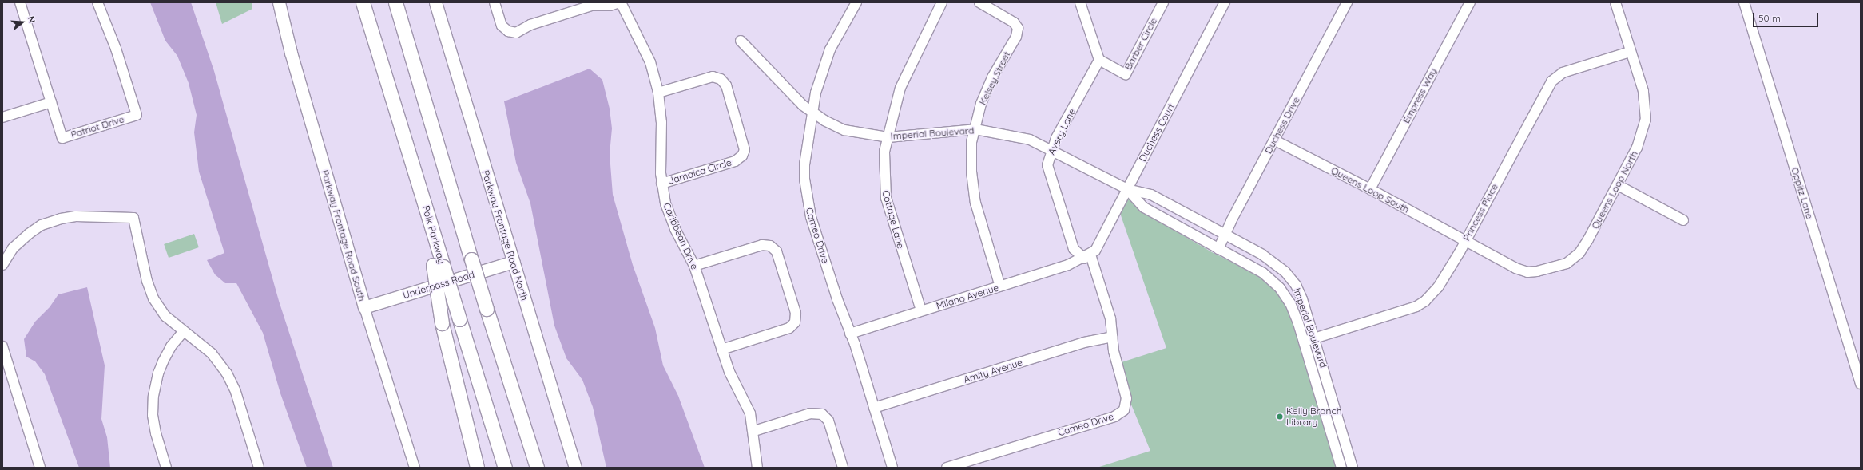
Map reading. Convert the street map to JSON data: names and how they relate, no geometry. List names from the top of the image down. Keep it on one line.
{"streets":{"highway":["Polk Parkway"],"main road":["Parkway Frontage Road South","Parkway Frontage Road North","Underpass Road"],"street":["Barber Circle","Kelsey Street","Empress Way","Duchess Drive","Patriot Drive","Avery Lane","Duchess Court","Imperial Boulevard","Jamaica Circle","Queens Loop South","Queens Loop North","Oppitz Lane","Princess Place","Cottage Lane","Cameo Drive","Caribbean Drive","Milano Avenue","Amity Avenue"]},"crossings":[["Barber Circle","Avery Lane"],["Kelsey Street","Imperial Boulevard"],["Kelsey Street","Milano Avenue"],["Empress Way","Queens Loop South"],["Duchess Drive","Imperial Boulevard"],["Duchess Drive","Queens Loop South"],["Avery Lane","Duchess Court"],["Avery Lane","Imperial Boulevard"],["Avery Lane","Cameo Drive"],["Avery Lane","Milano Avenue"],["Duchess Court","Imperial Boulevard"],["Duchess Court","Cameo Drive"],["Duchess Court","Milano Avenue"],["Imperial Boulevard","Princess Place"],["Imperial Boulevard","Cottage Lane"],["Imperial Boulevard","Cameo Drive"],["Jamaica Circle","Caribbean Drive"],["Queens Loop South","Queens Loop North"],["Queens Loop South","Princess Place"],["Queens Loop North","Princess Place"],["Cottage Lane","Milano Avenue"],["Parkway Frontage Road South","Underpass Road"],["Parkway Frontage Road North","Underpass Road"],["Cameo Drive","Milano Avenue"],["Cameo Drive","Amity Avenue"]],"places":["Kelly Branch Library"],"scale_bar":"50 m","north":"right"}
